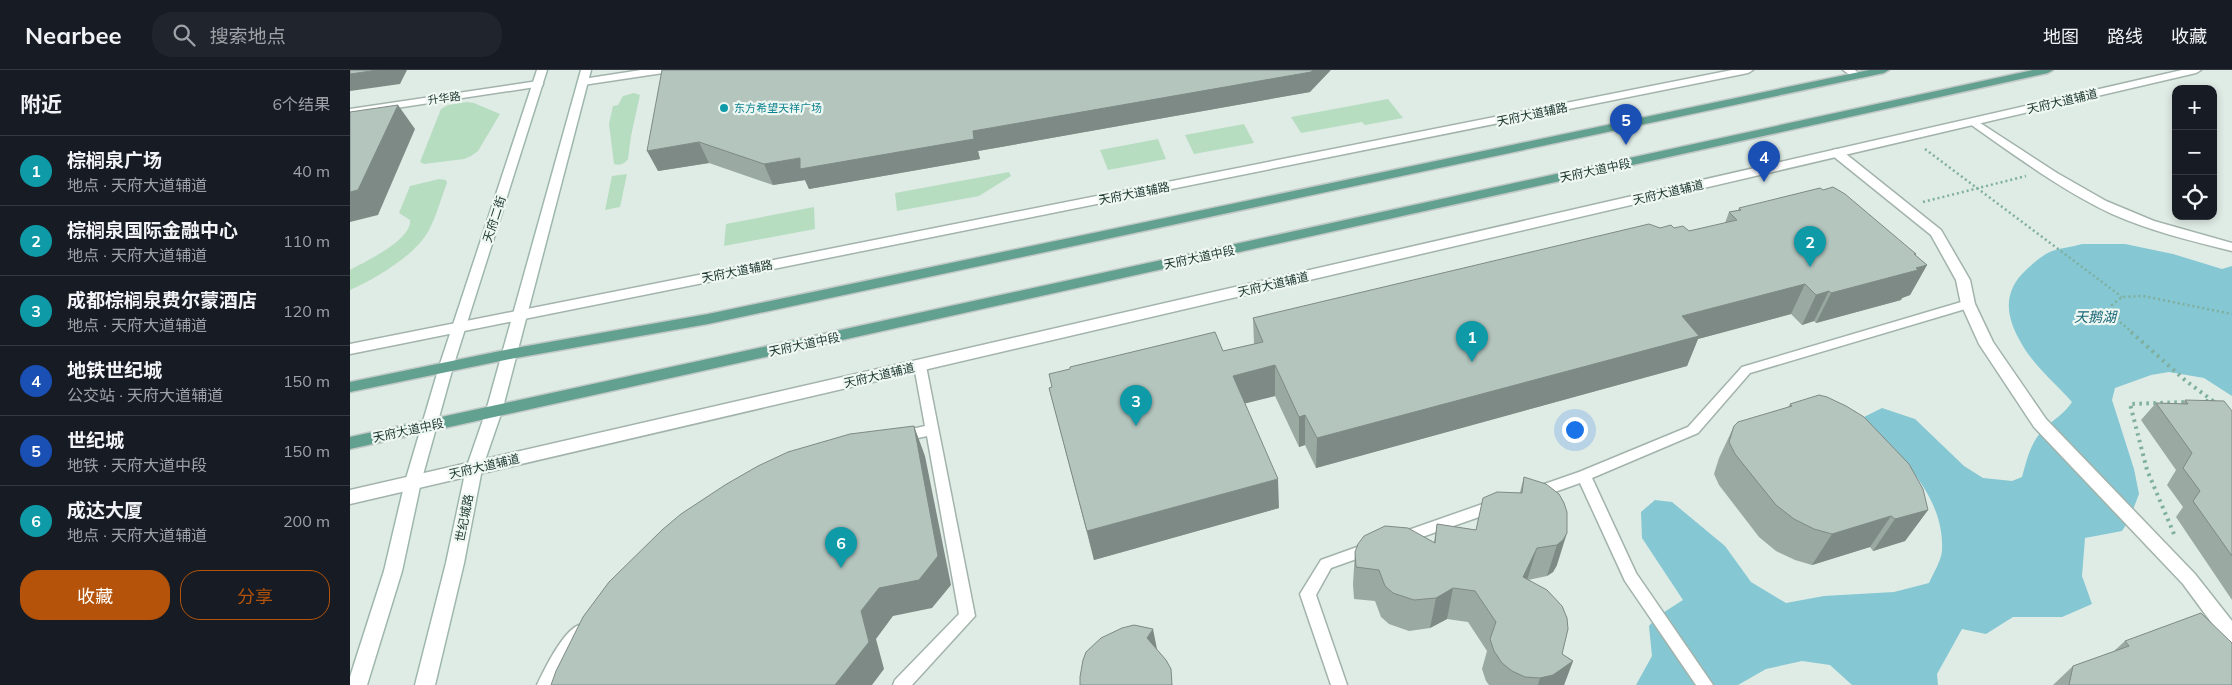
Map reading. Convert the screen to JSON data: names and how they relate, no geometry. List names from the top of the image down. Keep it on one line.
{"streets":{"main road":["天府大道中段"],"street":["升华路","天府大道辅道","天府大道辅路","天府二街","世纪城路"]},"crossings":[["升华路","天府二街"],["天府大道辅道","世纪城路"],["天府大道中段","世纪城路"]],"water":["天鹅湖"],"places":["东方希望天祥广场"],"page":{"header":"Nearbee","search":"搜索地点","nav":["地图","路线","收藏"],"heading":["附近","6个结果"],"map_buttons":["+","−"],"pins":["5","4","2","1","3","6"],"list":[{"mark":"1","name":"棕榈泉广场","note":"地点 · 天府大道辅道","value":"40 m"},{"mark":"2","name":"棕榈泉国际金融中心","note":"地点 · 天府大道辅道","value":"110 m"},{"mark":"3","name":"成都棕榈泉费尔蒙酒店","note":"地点 · 天府大道辅道","value":"120 m"},{"mark":"4","name":"地铁世纪城","note":"公交站 · 天府大道辅道","value":"150 m"},{"mark":"5","name":"世纪城","note":"地铁 · 天府大道中段","value":"150 m"},{"mark":"6","name":"成达大厦","note":"地点 · 天府大道辅道","value":"200 m"}],"buttons":["收藏","分享"]}}
